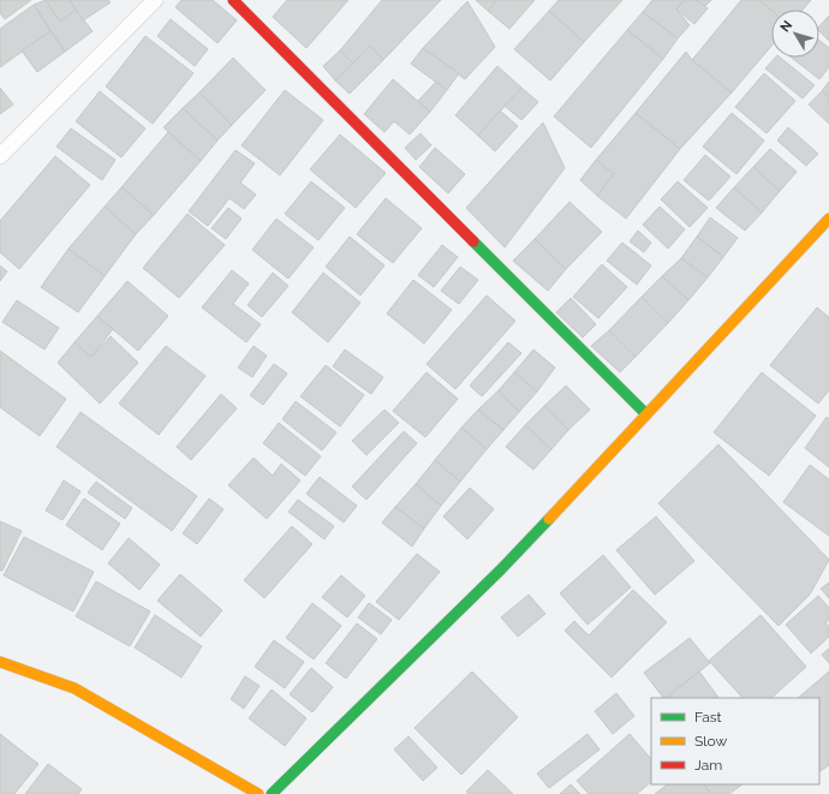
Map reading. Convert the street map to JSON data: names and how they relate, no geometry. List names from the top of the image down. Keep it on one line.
{"legend":["Fast","Slow","Jam"],"north":"top left"}
